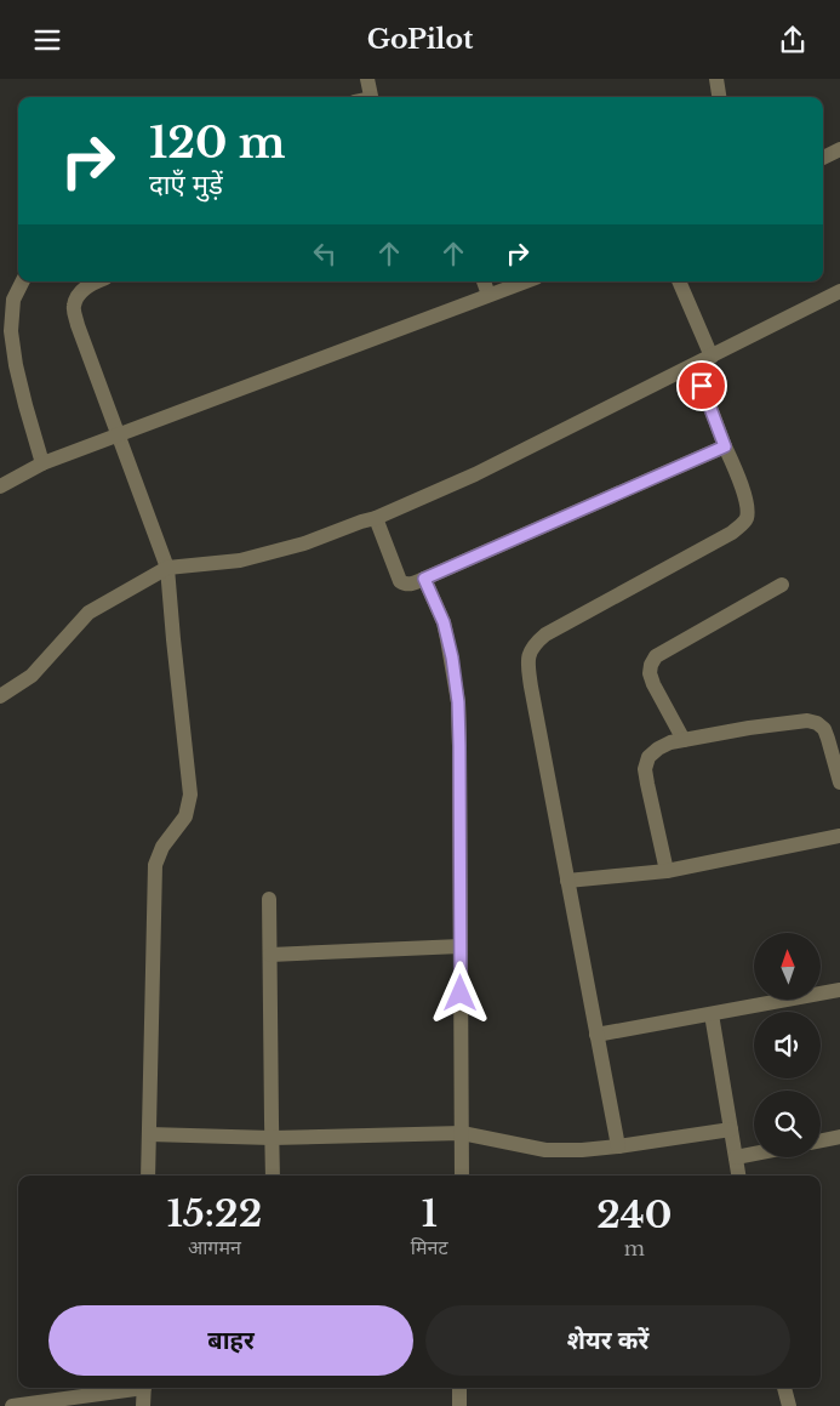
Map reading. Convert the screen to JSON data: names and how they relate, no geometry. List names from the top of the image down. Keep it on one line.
{"north":"top","page":{"header":"GoPilot","turn":["120 m","दाएँ मुड़ें"],"eta":["15:22","आगमन","1","मिनट","240","m"],"buttons":["बाहर","शेयर करें"]}}
